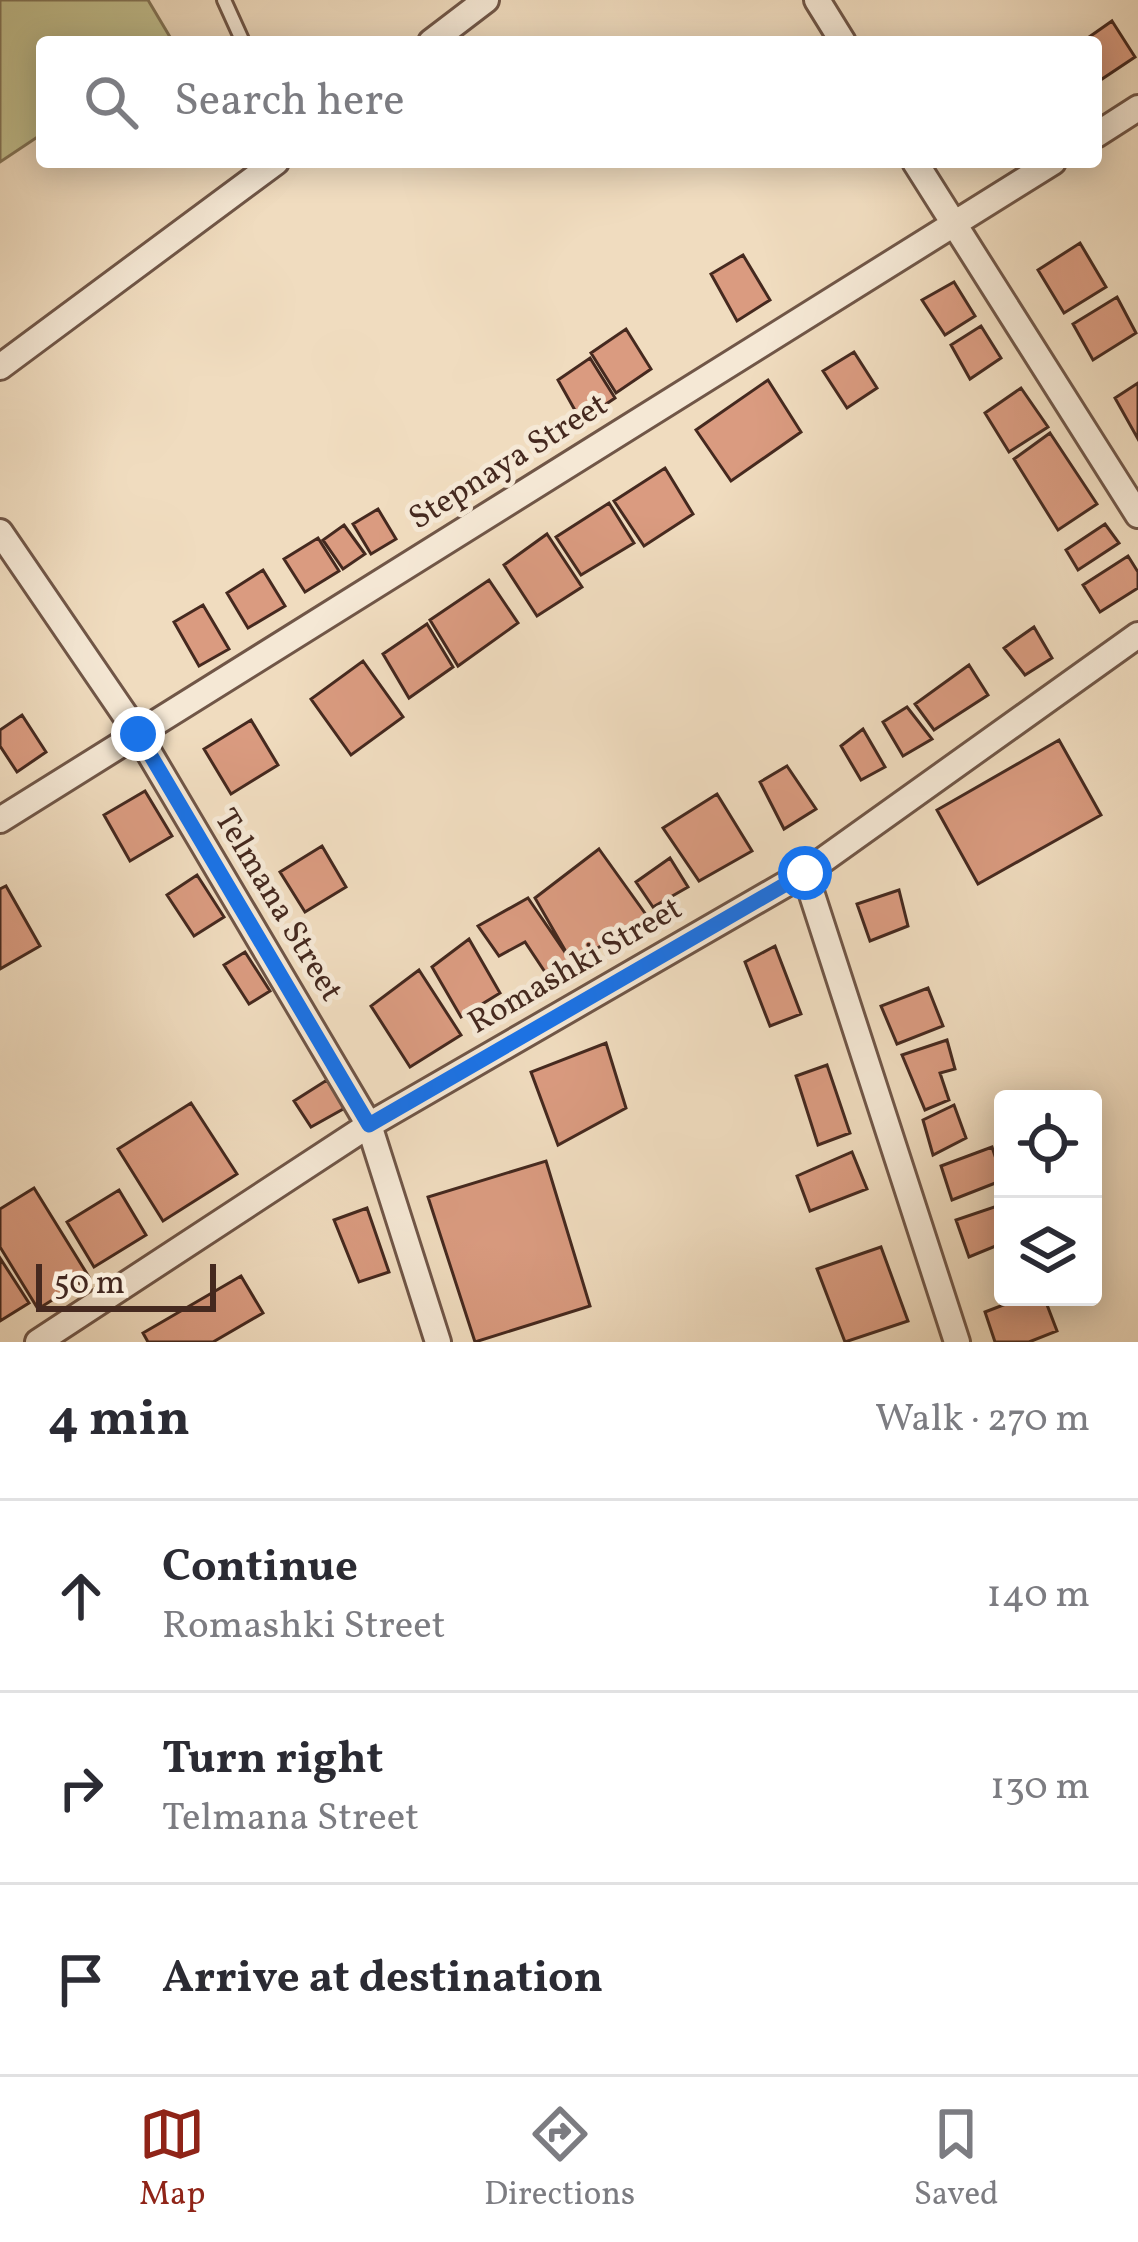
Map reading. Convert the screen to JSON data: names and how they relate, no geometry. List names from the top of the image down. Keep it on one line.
{"streets":{"street":["Stepnaya Street","Telmana Street","Romashki Street"]},"crossings":[["Stepnaya Street","Telmana Street"],["Telmana Street","Romashki Street"]],"scale_bar":"50 m","page":{"search":"Search here","scale":"50 m","heading":["4 min","Walk · 270 m"],"list":[["Continue","Romashki Street","140 m"],["Turn right","Telmana Street","130 m"],"Arrive at destination"],"nav":["Map","Directions","Saved"]}}
